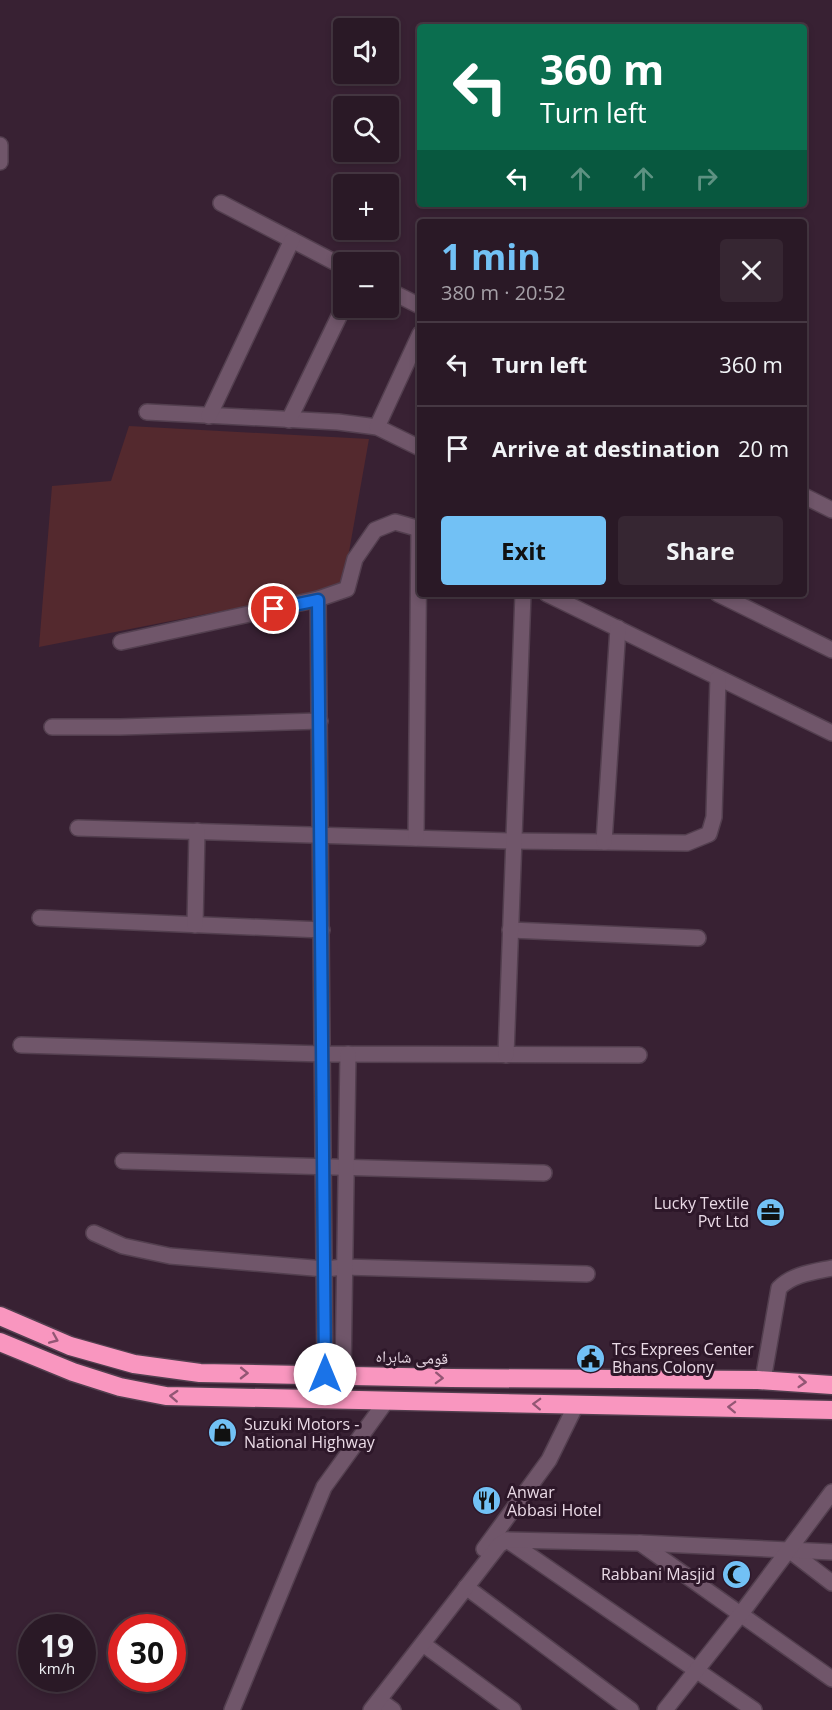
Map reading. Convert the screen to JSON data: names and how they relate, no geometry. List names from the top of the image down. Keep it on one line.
{"streets":{"highway":["قومی شاہراہ"]},"places":{"office":["Lucky Textile Pvt Ltd"],"public building":["Tcs Exprees Center Bhans Colony"],"shop":["Suzuki Motors - National Highway"],"restaurant":["Anwar Abbasi Hotel"],"mosque":["Rabbani Masjid"]},"page":{"map_buttons":["+","−"],"turn":["360 m","Turn left"],"heading":["1 min","380 m · 20:52"],"list":[{"name":"Turn left","value":"360 m"},{"name":"Arrive at destination","value":"20 m"}],"buttons":["Exit","Share"],"speed":"19 km/h","limit":"30"}}
